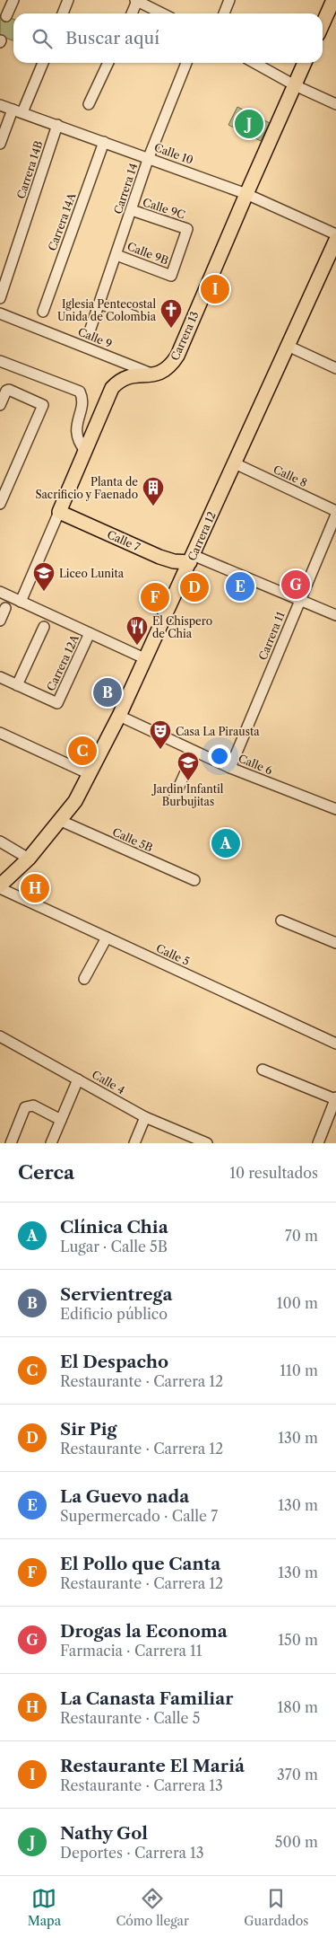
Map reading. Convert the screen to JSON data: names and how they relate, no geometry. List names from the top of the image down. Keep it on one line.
{"streets":{"main road":["Carrera 13","Carrera 12","Calle 7"],"street":["Calle 10","Carrera 14B","Carrera 14","Calle 9C","Carrera 14A","Calle 9B","Calle 9","Calle 8","Carrera 11","Carrera 12A","Calle 6","Calle 5B","Calle 5","Calle 4"]},"crossings":[["Calle 10","Carrera 14B"],["Calle 10","Carrera 14"],["Calle 10","Carrera 14A"],["Calle 10","Carrera 13"],["Carrera 14","Calle 9C"],["Carrera 14","Calle 9B"],["Calle 9C","Calle 9B"],["Carrera 13","Calle 9"],["Calle 8","Carrera 12"],["Carrera 12","Calle 7"],["Carrera 12","Calle 6"],["Carrera 12","Calle 5B"],["Carrera 12","Calle 5"],["Calle 7","Carrera 11"],["Carrera 11","Calle 6"]],"places":{"church":["Iglesia Pentecostal Unida de Colombia"],"building":["Planta de Sacrificio y Faenado"],"school or university":["Liceo Lunita","Jardin Infantil Burbujitas"],"restaurant":["El Chispero de Chia"],"theatre":["Casa La Pirausta"]},"page":{"search":"Buscar aquí","pins":["J","I","G","E","D","F","B","C","A","H"],"heading":["Cerca","10 resultados"],"list":[{"mark":"A","name":"Clínica Chia","note":"Lugar · Calle 5B","value":"70 m"},{"mark":"B","name":"Servientrega","note":"Edificio público","value":"100 m"},{"mark":"C","name":"El Despacho","note":"Restaurante · Carrera 12","value":"110 m"},{"mark":"D","name":"Sir Pig","note":"Restaurante · Carrera 12","value":"130 m"},{"mark":"E","name":"La Guevo nada","note":"Supermercado · Calle 7","value":"130 m"},{"mark":"F","name":"El Pollo que Canta","note":"Restaurante · Carrera 12","value":"130 m"},{"mark":"G","name":"Drogas la Economa","note":"Farmacia · Carrera 11","value":"150 m"},{"mark":"H","name":"La Canasta Familiar","note":"Restaurante · Calle 5","value":"180 m"},{"mark":"I","name":"Restaurante El Mariá","note":"Restaurante · Carrera 13","value":"370 m"},{"mark":"J","name":"Nathy Gol","note":"Deportes · Carrera 13","value":"500 m"}],"nav":["Mapa","Cómo llegar","Guardados"]}}
